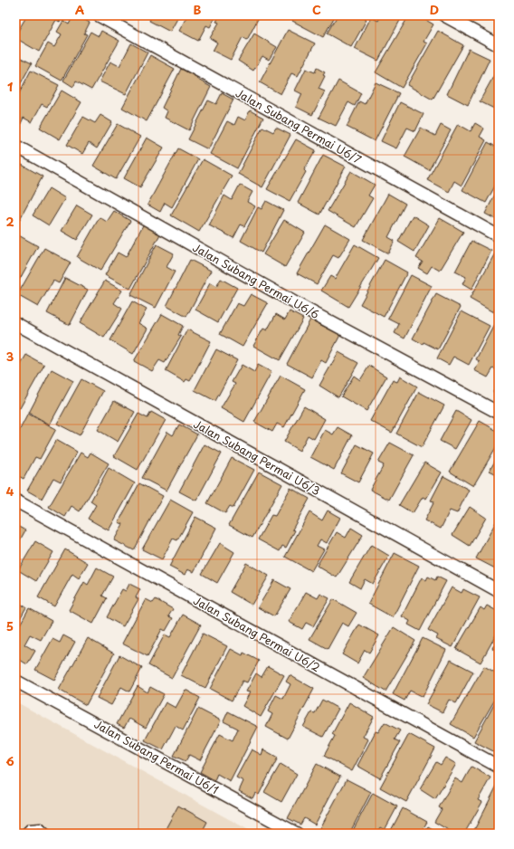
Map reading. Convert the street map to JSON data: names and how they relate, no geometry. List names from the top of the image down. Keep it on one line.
{"streets":{"street":["Jalan Subang Permai U6/7","Jalan Subang Permai U6/6","Jalan Subang Permai U6/3","Jalan Subang Permai U6/2","Jalan Subang Permai U6/1"]},"grid":{"columns":["A","B","C","D"],"rows":["1","2","3","4","5","6"]}}
